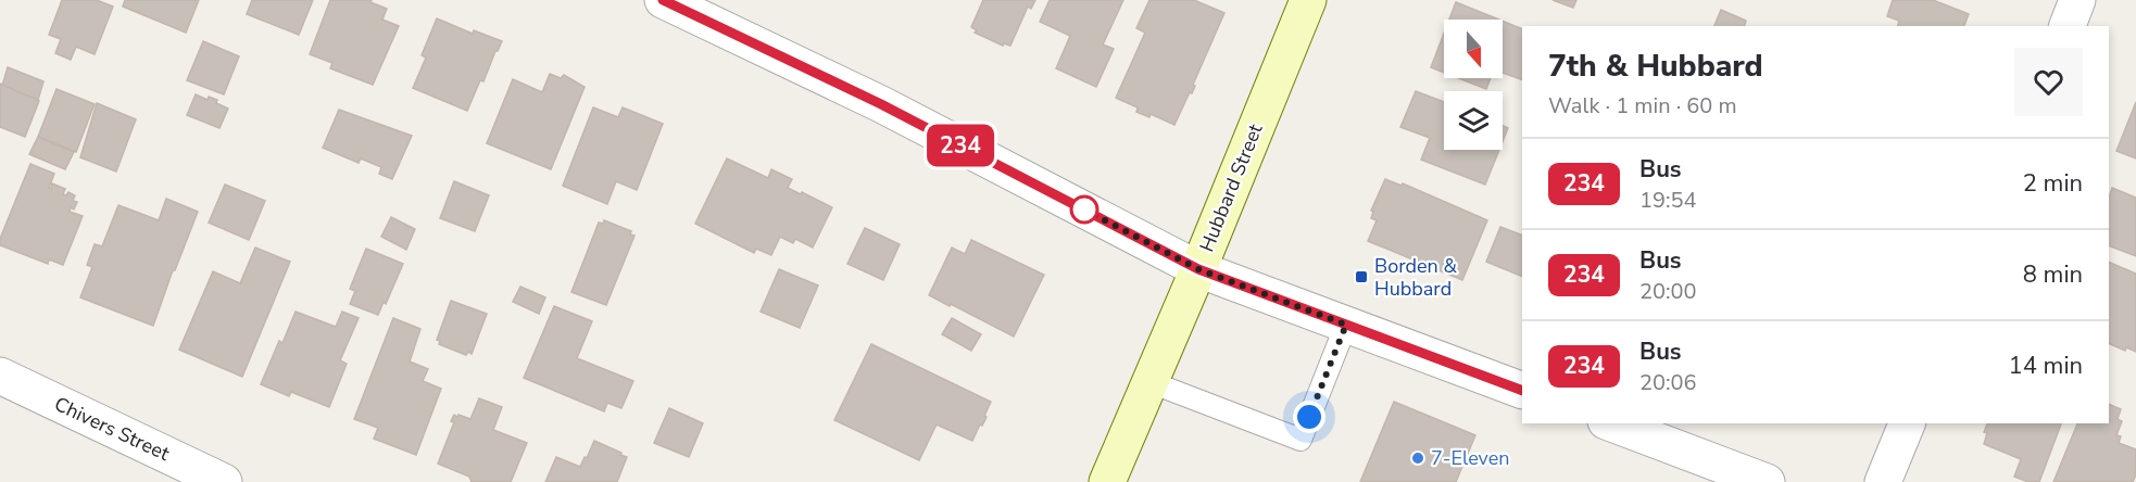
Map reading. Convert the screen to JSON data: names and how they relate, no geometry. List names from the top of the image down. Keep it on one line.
{"streets":{"main road":["Hubbard Street"],"street":["Chivers Street"]},"places":{"transit":["Borden & Hubbard"],"other":["7-Eleven"]},"lines":["bus line 234"],"north":"bottom","page":{"on_map":"234","heading":["7th & Hubbard","Walk · 1 min · 60 m"],"list":[{"mark":"234","name":"Bus","note":"19:54","value":"2 min"},{"mark":"234","name":"Bus","note":"20:00","value":"8 min"},{"mark":"234","name":"Bus","note":"20:06","value":"14 min"}]}}
